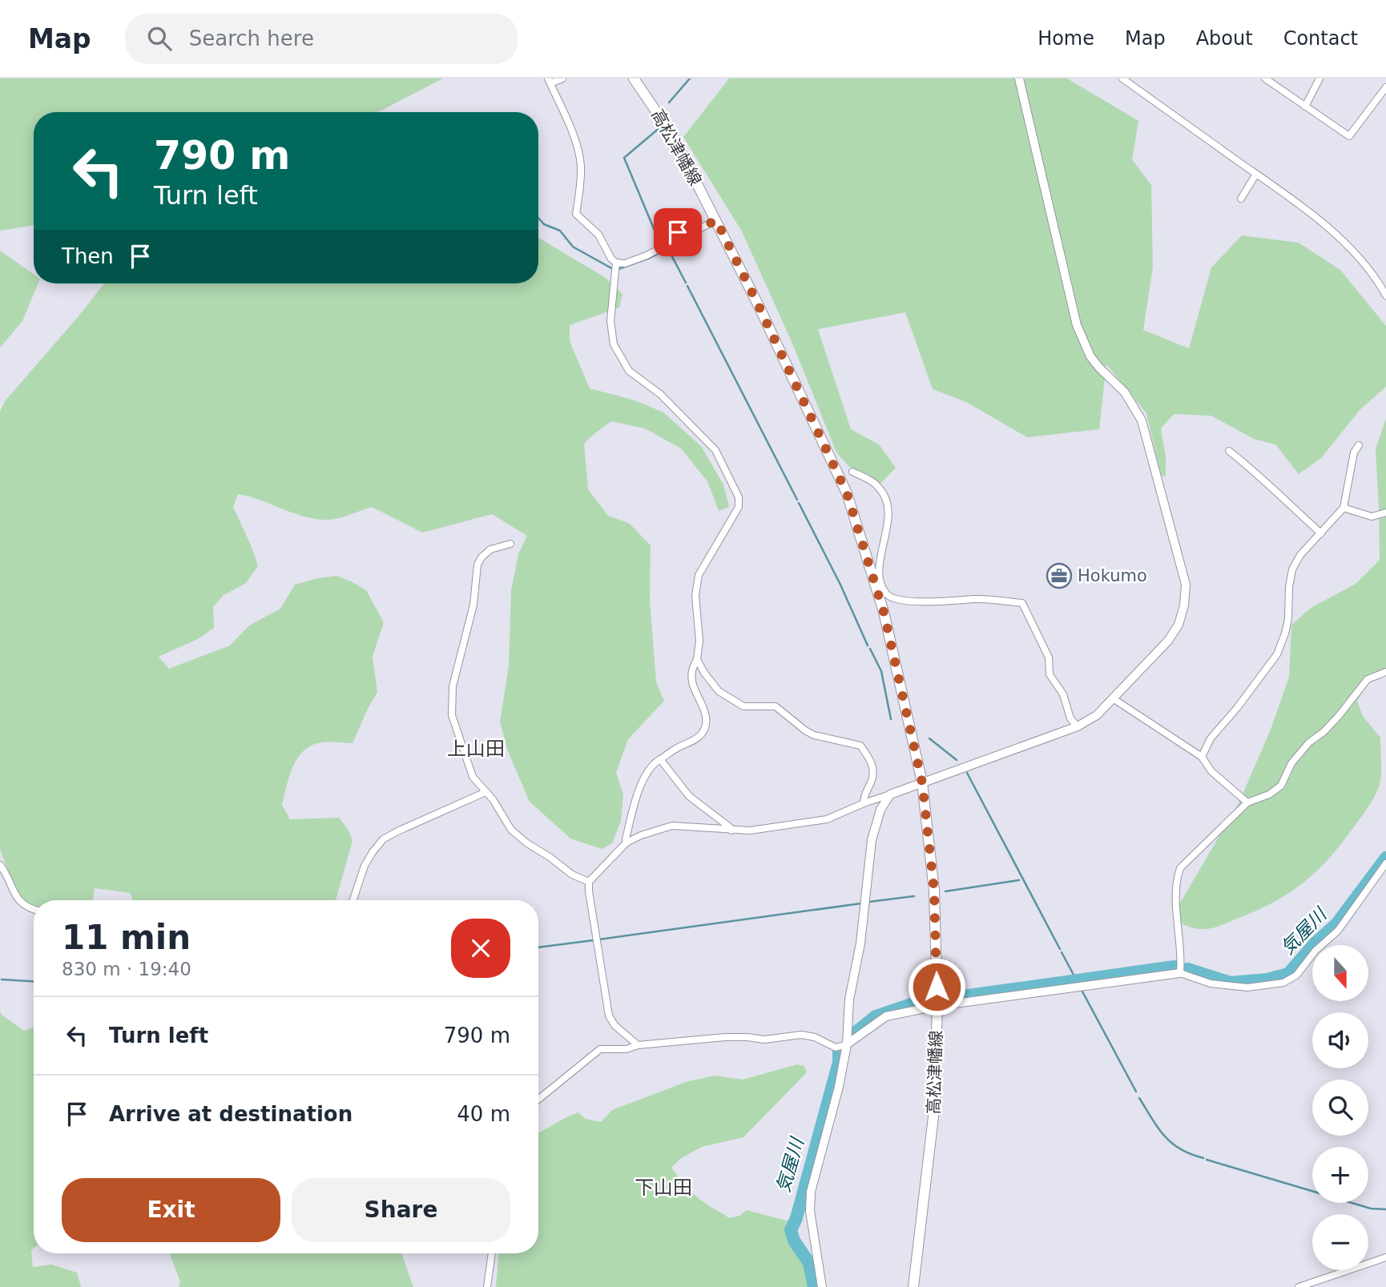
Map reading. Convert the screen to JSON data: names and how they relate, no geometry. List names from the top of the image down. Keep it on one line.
{"streets":{"main road":["高松津幡線"]},"districts":["上山田","下山田"],"water":["気屋川"],"places":{"office":["Hokumo"]},"north":"bottom","page":{"header":"Map","search":"Search here","nav":["Home","Map","About","Contact"],"turn":["790 m","Turn left"],"then":"Then","heading":["11 min","830 m · 19:40"],"map_buttons":["+","−"],"list":[{"name":"Turn left","value":"790 m"},{"name":"Arrive at destination","value":"40 m"}],"buttons":["Exit","Share"]}}
